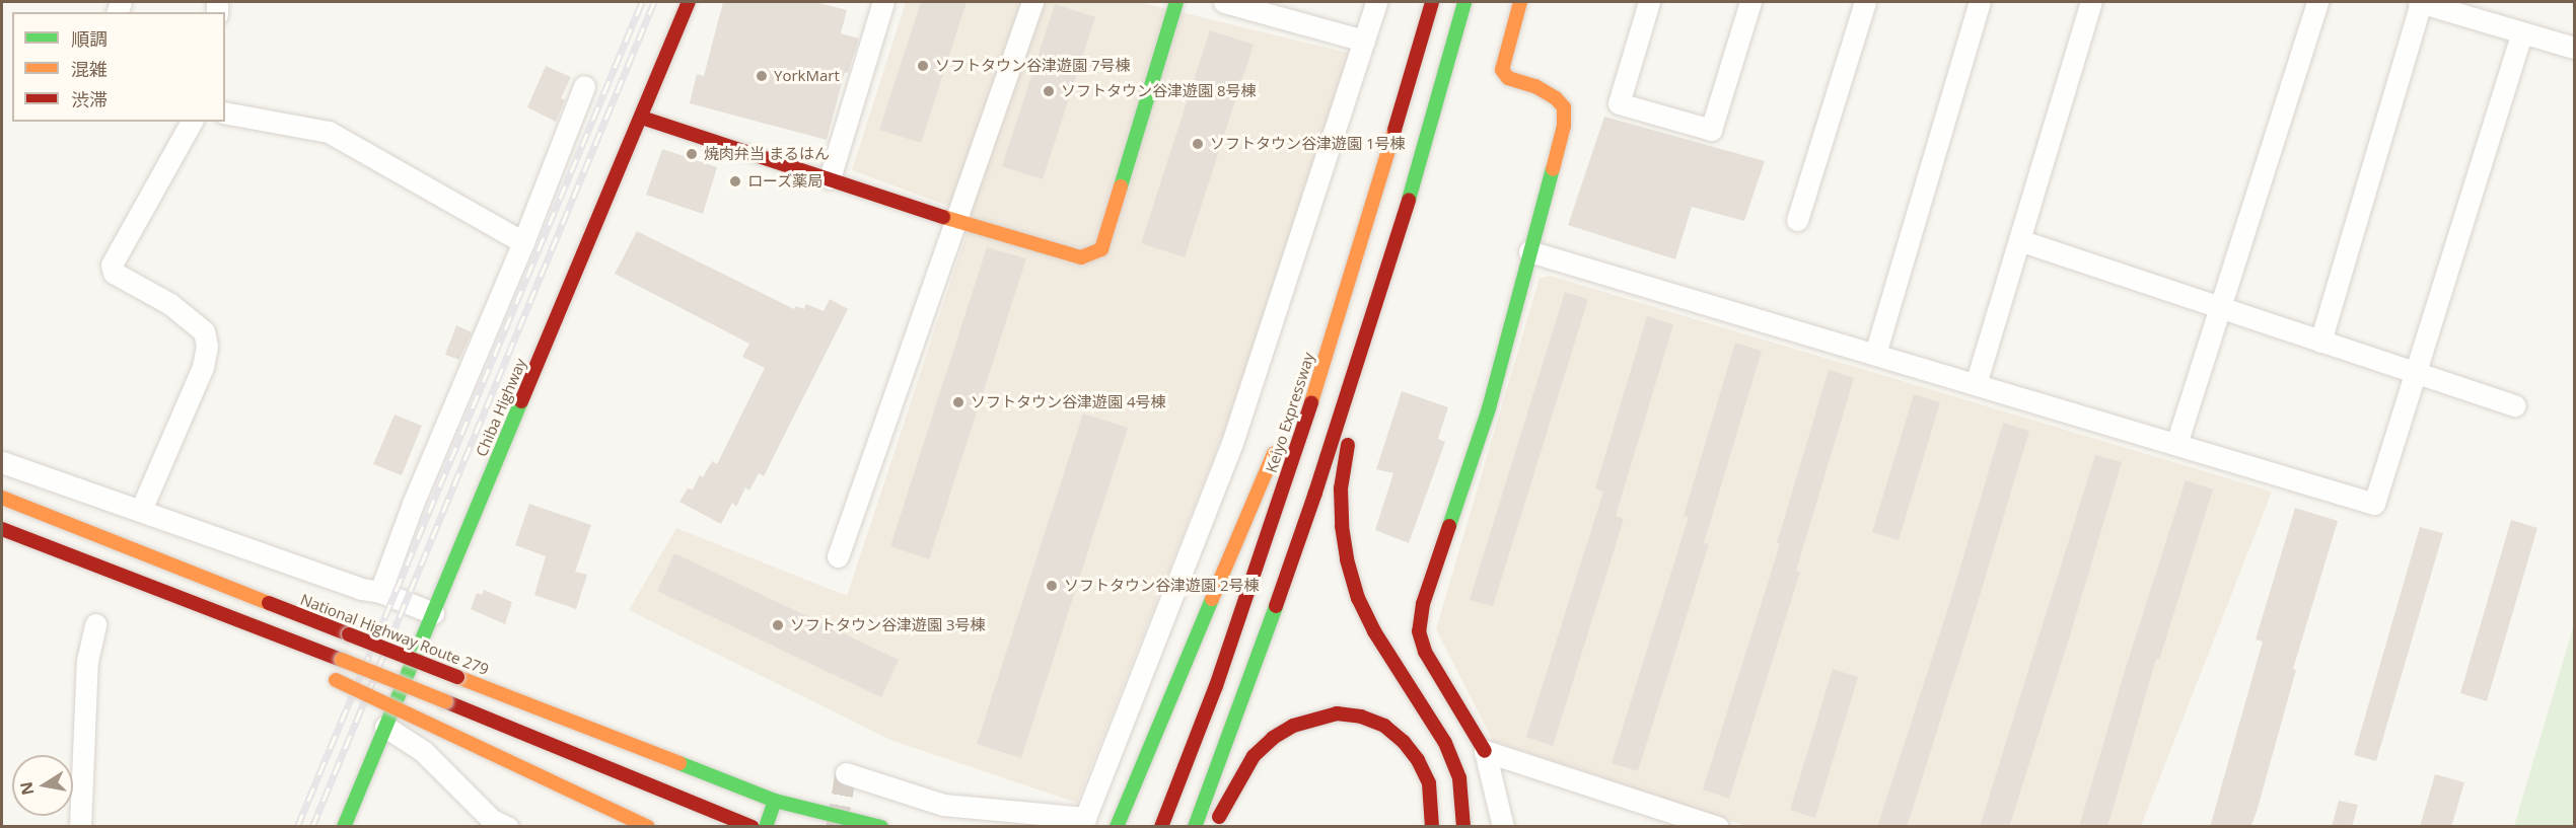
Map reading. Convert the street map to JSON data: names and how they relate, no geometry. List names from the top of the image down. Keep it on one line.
{"streets":{"main road":["Chiba Highway","Keiyo Expressway","National Highway Route 279"]},"places":["ソフトタウン谷津遊園 7号棟","YorkMart","ソフトタウン谷津遊園 8号棟","ソフトタウン谷津遊園 1号棟","焼肉弁当 まるはん","ローズ薬局","ソフトタウン谷津遊園 4号棟","ソフトタウン谷津遊園 2号棟","ソフトタウン谷津遊園 3号棟"],"legend":["順調","混雑","渋滞"],"north":"left"}
